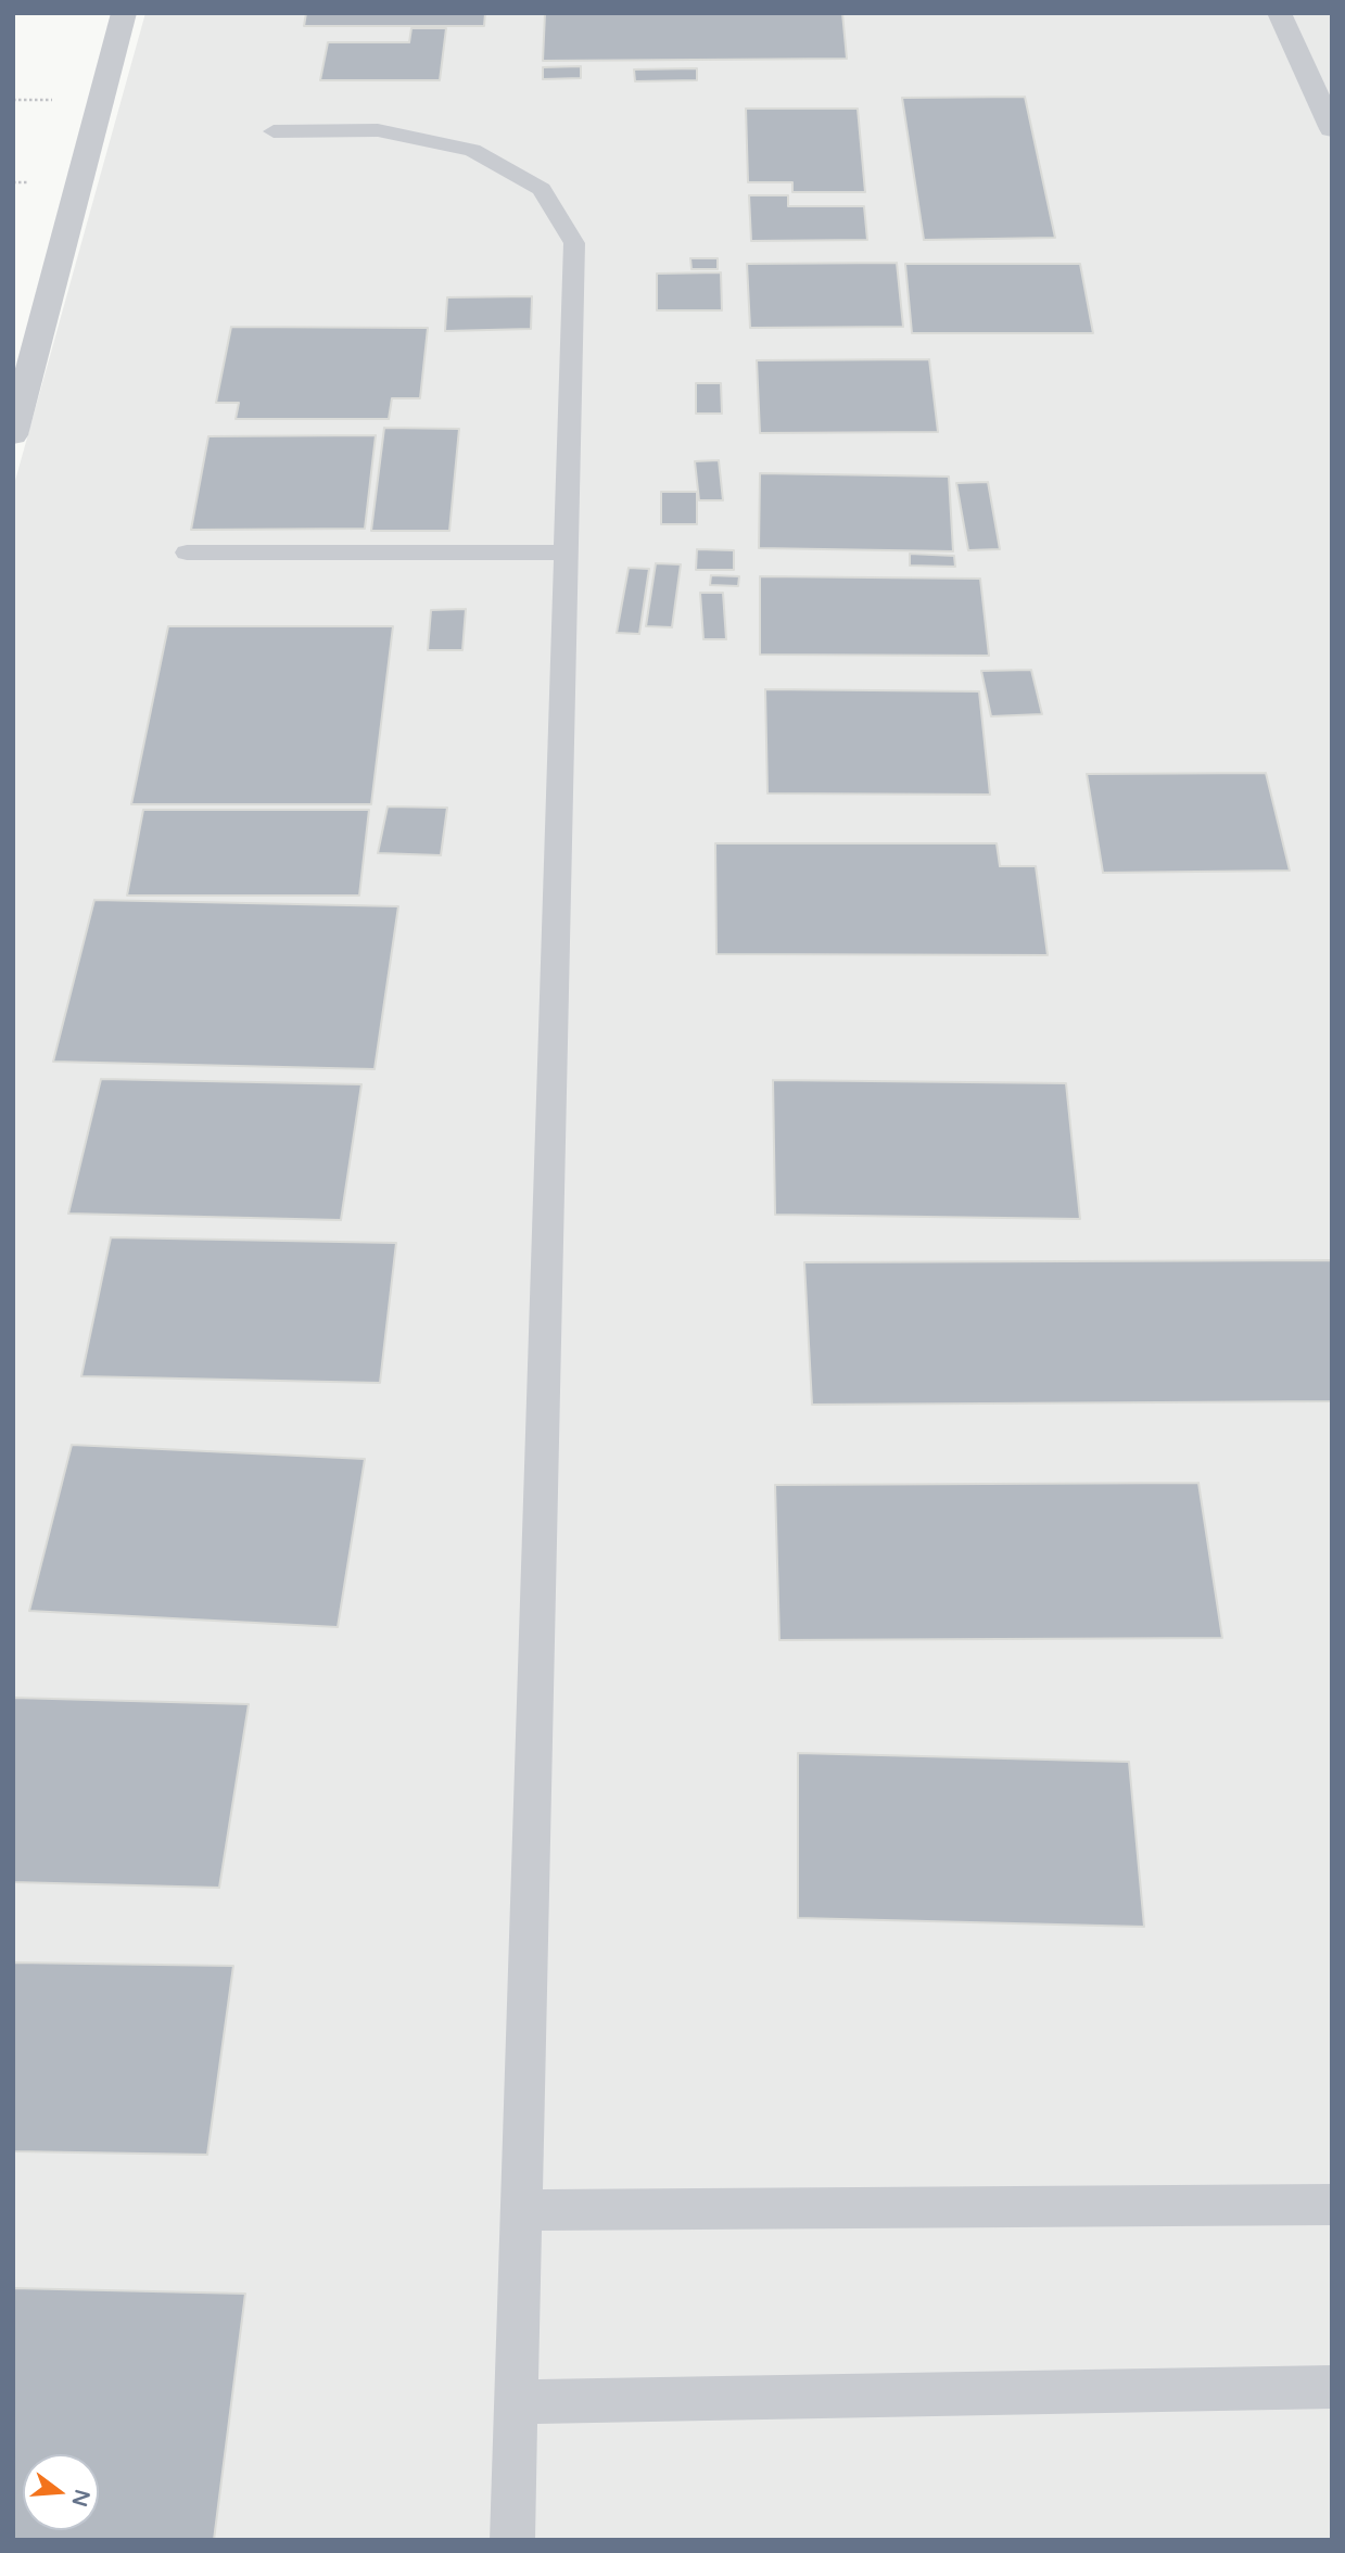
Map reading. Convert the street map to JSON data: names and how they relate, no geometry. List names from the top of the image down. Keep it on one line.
{"north":"right"}
